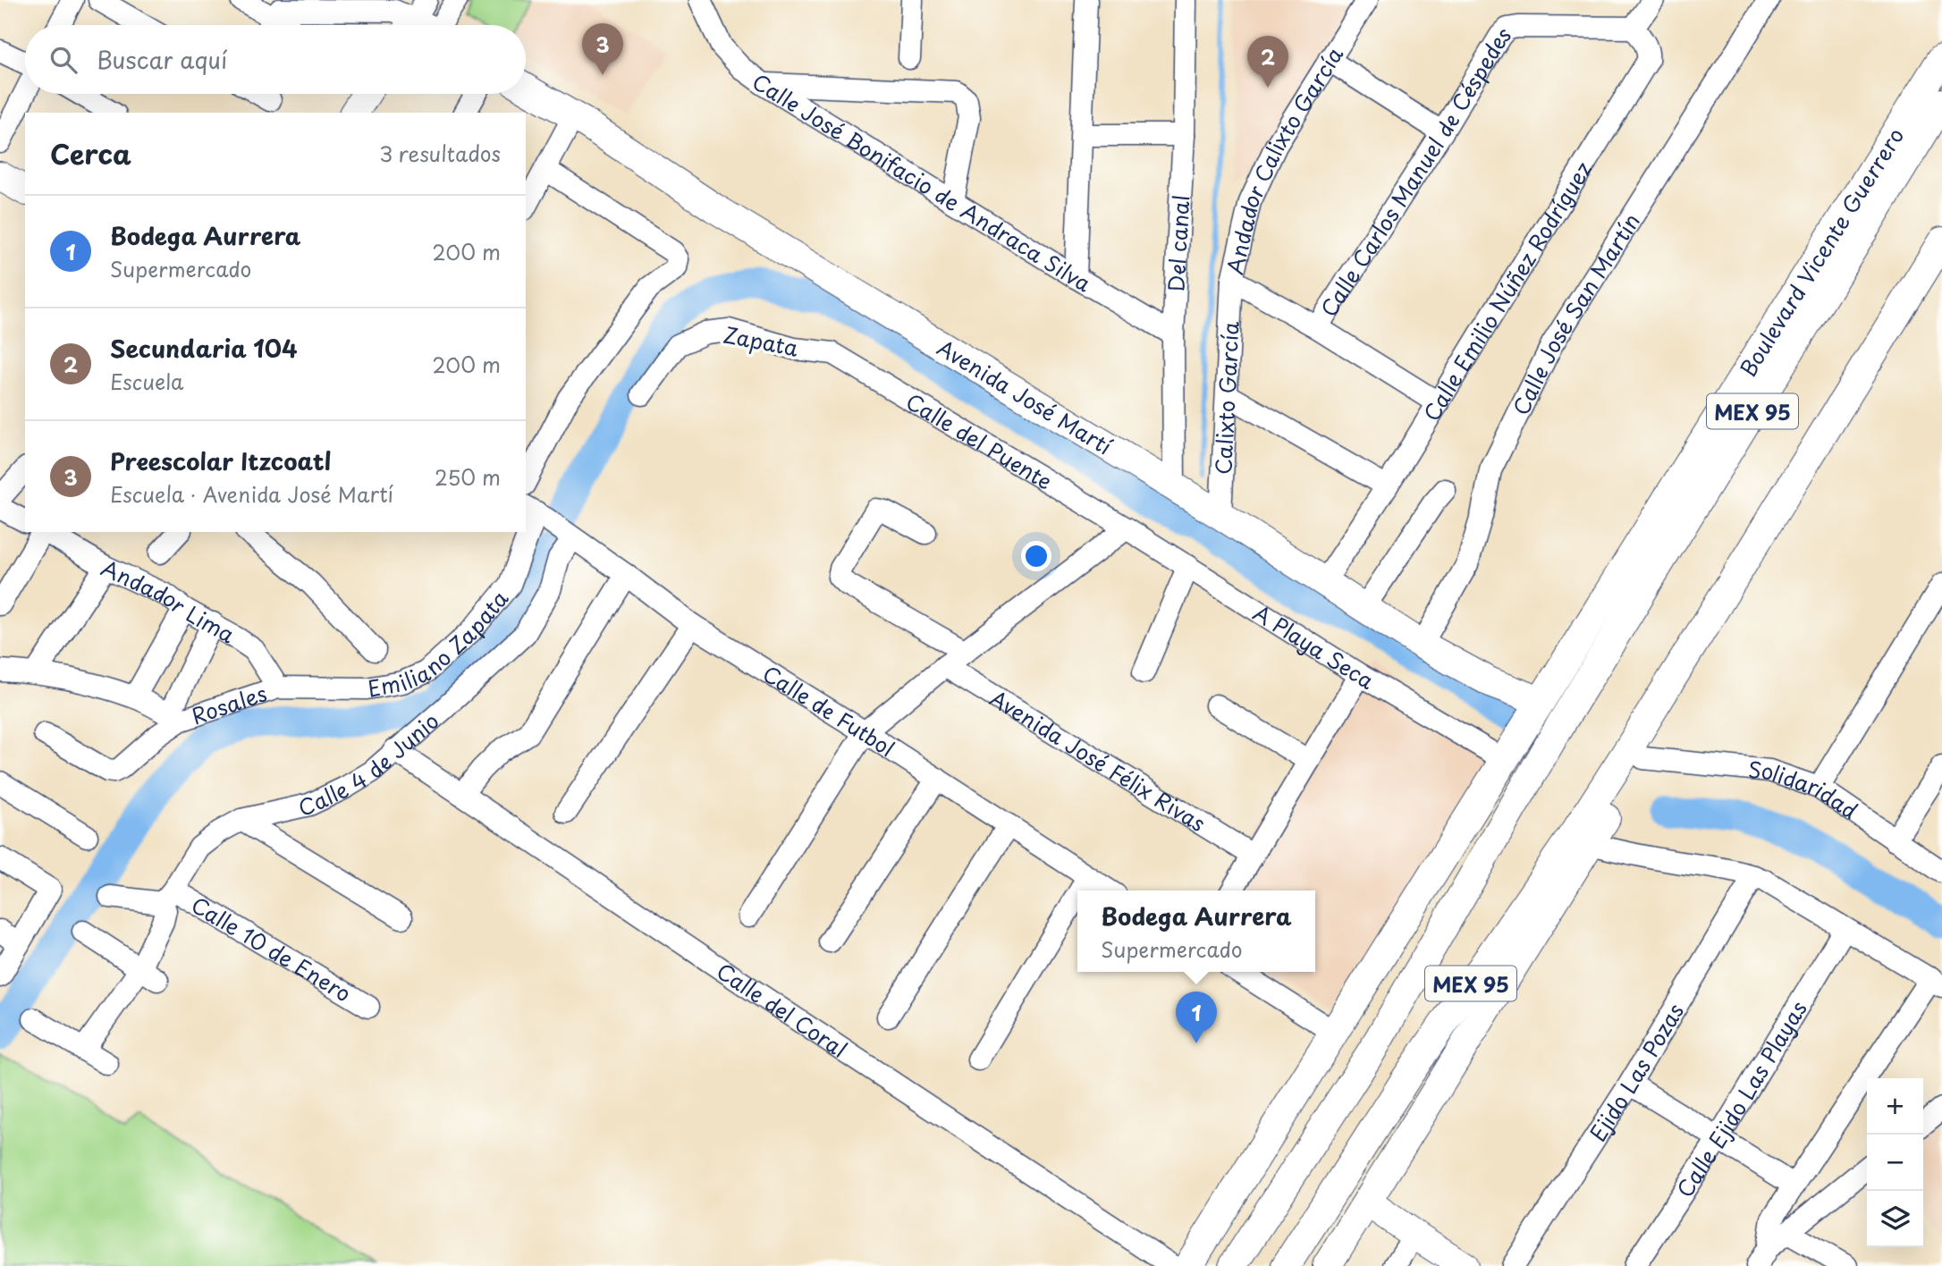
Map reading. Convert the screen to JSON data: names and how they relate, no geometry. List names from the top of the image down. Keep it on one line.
{"streets":{"main road":["Boulevard Vicente Guerrero","Avenida José Martí","MEX 95"],"street":["Andador Calixto García","Calle Carlos Manuel de Céspedes","Calle José Bonifacio de Andraca Silva","Del canal","Calle Emilio Núñez Rodríguez","Calle José San Martín","Zapata","Calixto García","Calle del Puente","Andador Lima","Emiliano Zapata","A Playa Seca","Rosales","Calle de Futbol","Calle 4 de Junio","Avenida José Félix Rivas","Solidaridad","Calle 10 de Enero","Calle del Coral","Ejido Las Pozas","Calle Ejido Las Playas"]},"crossings":[["Andador Calixto García","Calle Carlos Manuel de Céspedes"],["Andador Calixto García","Calle Emilio Núñez Rodríguez"],["Andador Calixto García","Calixto García"],["Calle Carlos Manuel de Céspedes","Calle Emilio Núñez Rodríguez"],["Calle José Bonifacio de Andraca Silva","Del canal"],["Del canal","Avenida José Martí"],["Boulevard Vicente Guerrero","Avenida José Martí"],["Boulevard Vicente Guerrero","A Playa Seca"],["Calle Emilio Núñez Rodríguez","Avenida José Martí"],["Calle José San Martín","Avenida José Martí"],["Zapata","Calle del Puente"],["Avenida José Martí","Calixto García"],["Calle del Puente","A Playa Seca"],["Andador Lima","Emiliano Zapata"],["Andador Lima","Rosales"],["Emiliano Zapata","Rosales"],["Emiliano Zapata","Calle de Futbol"],["Calle de Futbol","Calle 4 de Junio"],["Calle 4 de Junio","Calle 10 de Enero"],["Calle 4 de Junio","Calle del Coral"]],"page":{"pins":["3","2","1"],"search":"Buscar aquí","heading":["Cerca","3 resultados"],"list":[{"mark":"1","name":"Bodega Aurrera","note":"Supermercado","value":"200 m"},{"mark":"2","name":"Secundaria 104","note":"Escuela","value":"200 m"},{"mark":"3","name":"Preescolar Itzcoatl","note":"Escuela · Avenida José Martí","value":"250 m"}],"popup":["Bodega Aurrera","Supermercado"],"map_buttons":["+","−"]}}
